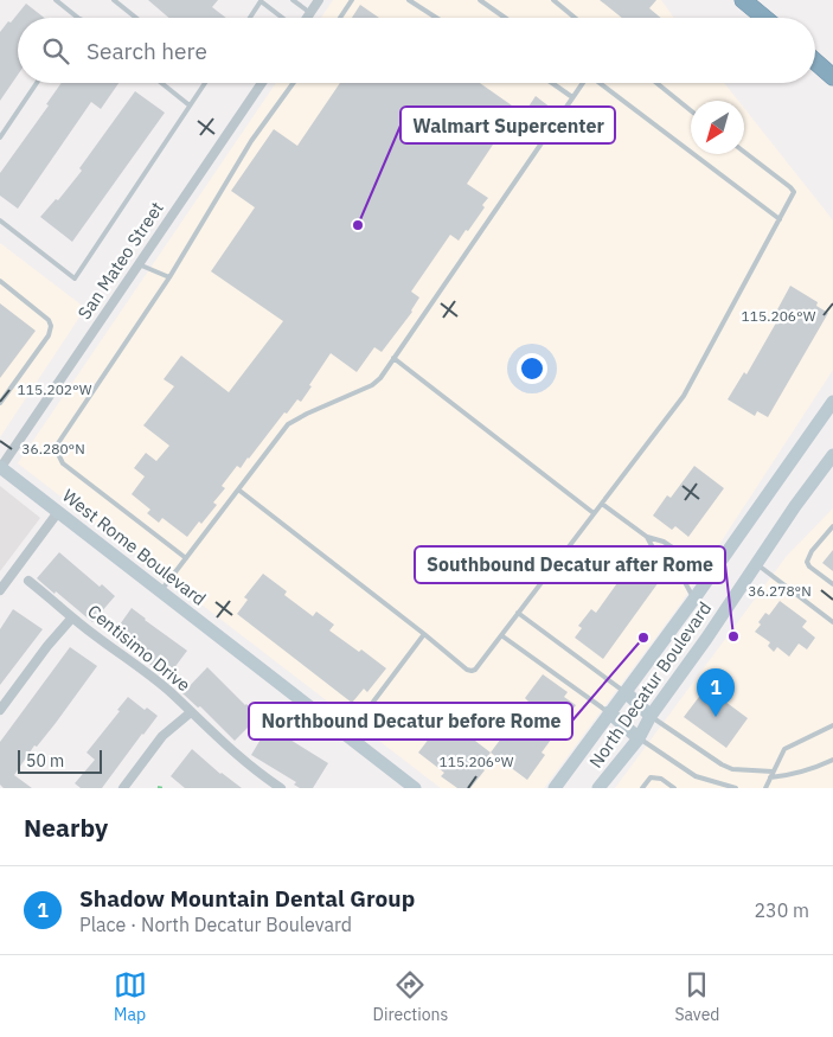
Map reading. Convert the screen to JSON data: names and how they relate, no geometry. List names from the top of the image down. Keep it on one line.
{"streets":{"main road":["West Rome Boulevard","North Decatur Boulevard"],"street":["San Mateo Street","Centisimo Drive"]},"crossings":[["San Mateo Street","West Rome Boulevard"]],"places":["Walmart Supercenter","Southbound Decatur after Rome","Northbound Decatur before Rome"],"scale_bar":"50 m","north":"bottom left","page":{"search":"Search here","pins":"1","scale":"50 m","heading":"Nearby","list":[{"mark":"1","name":"Shadow Mountain Dental Group","note":"Place · North Decatur Boulevard","value":"230 m"}],"nav":["Map","Directions","Saved"]},"coordinates":["115.206°W","115.202°W","36.280°N","36.278°N"]}
